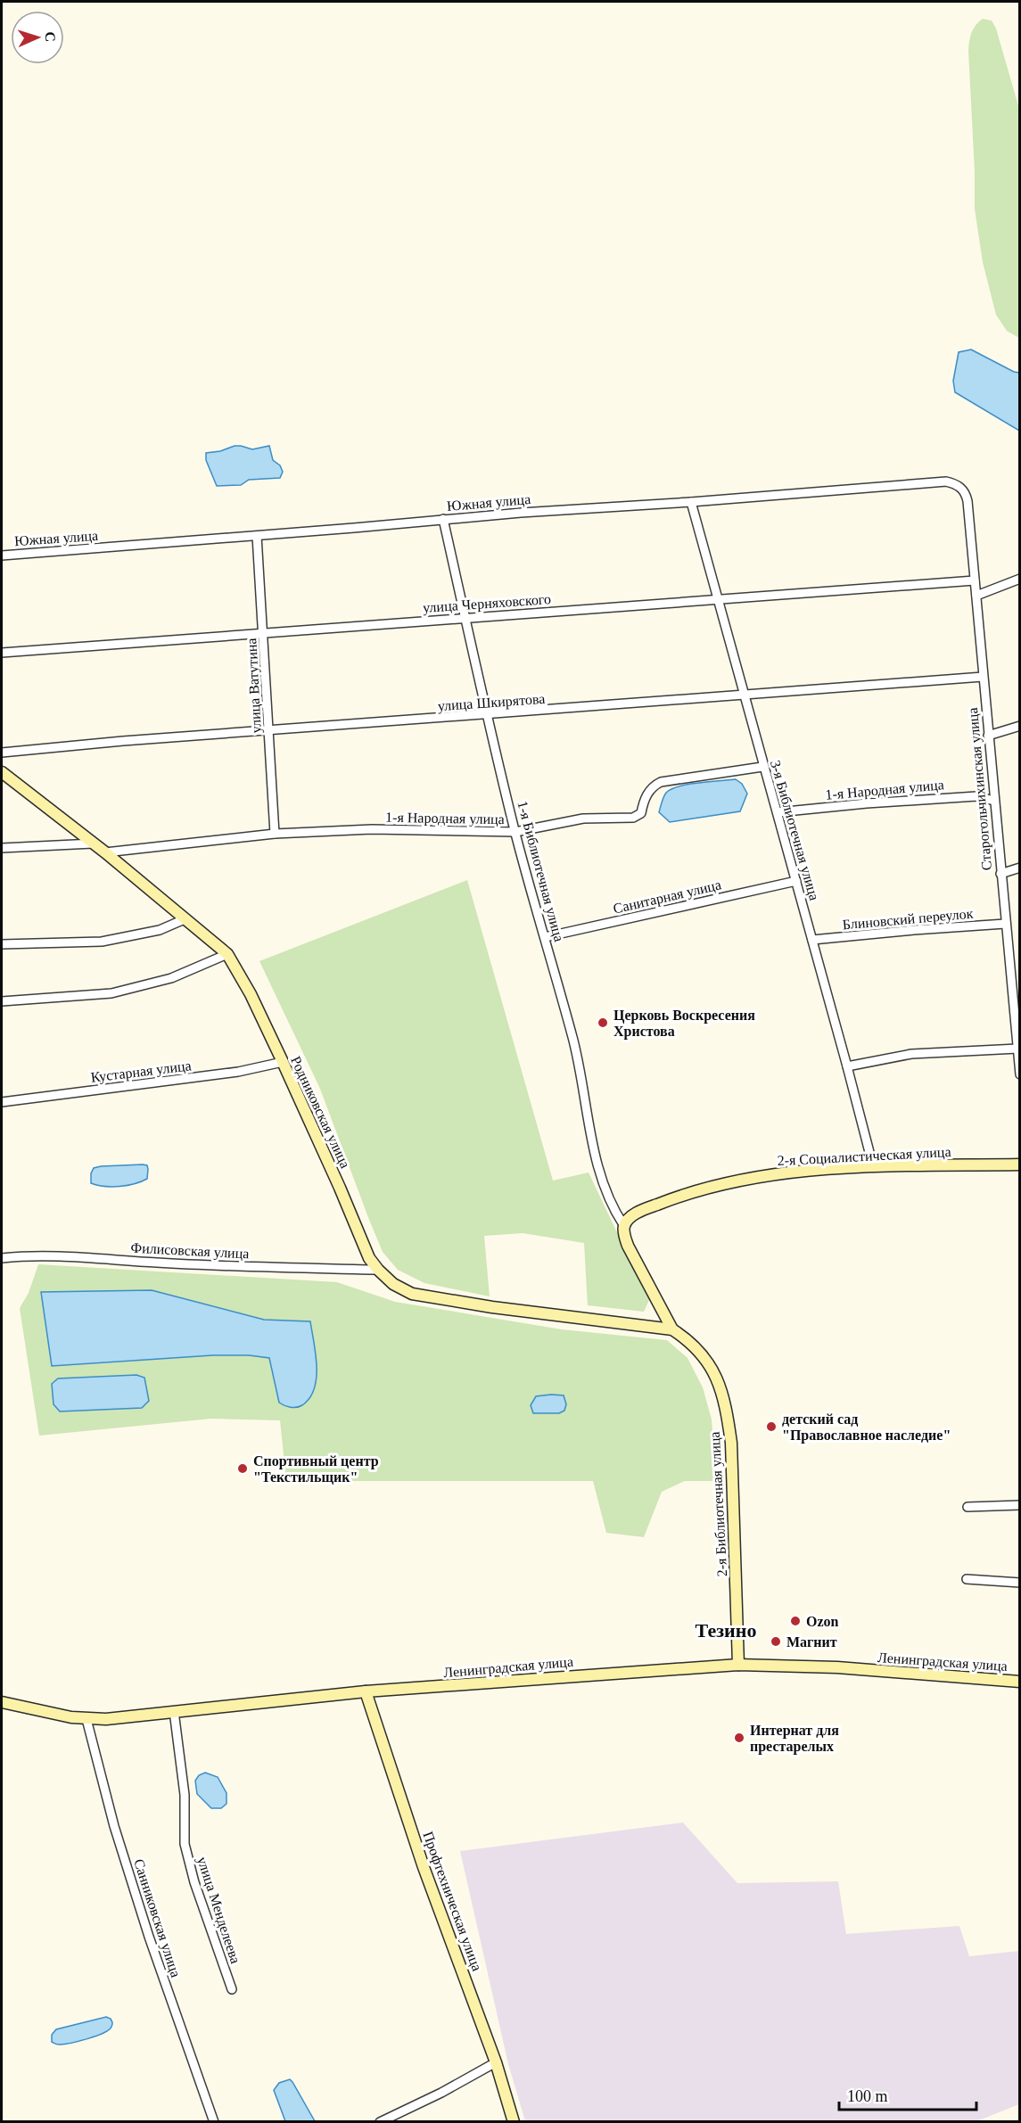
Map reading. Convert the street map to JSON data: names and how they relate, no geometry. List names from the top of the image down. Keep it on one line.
{"streets":{"street":["Южная улица","улица Черняховского","улица Ватутина","улица Шкирятова","1-я Народная улица","Старогольчихинская улица","3-я Библиотечная улица","1-я Библиотечная улица","Санитарная улица","Блиновский переулок","Кустарная улица","Родниковская улица","2-я Социалистическая улица","Филисовская улица","2-я Библиотечная улица","Ленинградская улица","Профтехническая улица","улица Менделеева","Санниковская улица"]},"crossings":[["Южная улица","улица Ватутина"],["Южная улица","Старогольчихинская улица"],["Южная улица","3-я Библиотечная улица"],["Южная улица","1-я Библиотечная улица"],["улица Черняховского","улица Ватутина"],["улица Черняховского","Старогольчихинская улица"],["улица Черняховского","3-я Библиотечная улица"],["улица Черняховского","1-я Библиотечная улица"],["улица Ватутина","улица Шкирятова"],["улица Ватутина","1-я Народная улица"],["улица Шкирятова","Старогольчихинская улица"],["улица Шкирятова","3-я Библиотечная улица"],["улица Шкирятова","1-я Библиотечная улица"],["1-я Народная улица","Старогольчихинская улица"],["1-я Народная улица","3-я Библиотечная улица"],["1-я Народная улица","1-я Библиотечная улица"],["1-я Народная улица","Родниковская улица"],["Старогольчихинская улица","Блиновский переулок"],["3-я Библиотечная улица","Санитарная улица"],["3-я Библиотечная улица","Блиновский переулок"],["3-я Библиотечная улица","2-я Социалистическая улица"],["1-я Библиотечная улица","Санитарная улица"],["1-я Библиотечная улица","2-я Социалистическая улица"],["Кустарная улица","Родниковская улица"],["Родниковская улица","Филисовская улица"],["Родниковская улица","2-я Библиотечная улица"],["2-я Библиотечная улица","Ленинградская улица"],["Ленинградская улица","Профтехническая улица"],["Ленинградская улица","улица Менделеева"],["Ленинградская улица","Санниковская улица"]],"districts":["Тезино"],"places":["Церковь Воскресения Христова","детский сад \"Православное наследие\"","Спортивный центр \"Текстильщик\"","Ozon","Магнит","Интернат для престарелых"],"scale_bar":"100 m","north":"right"}
